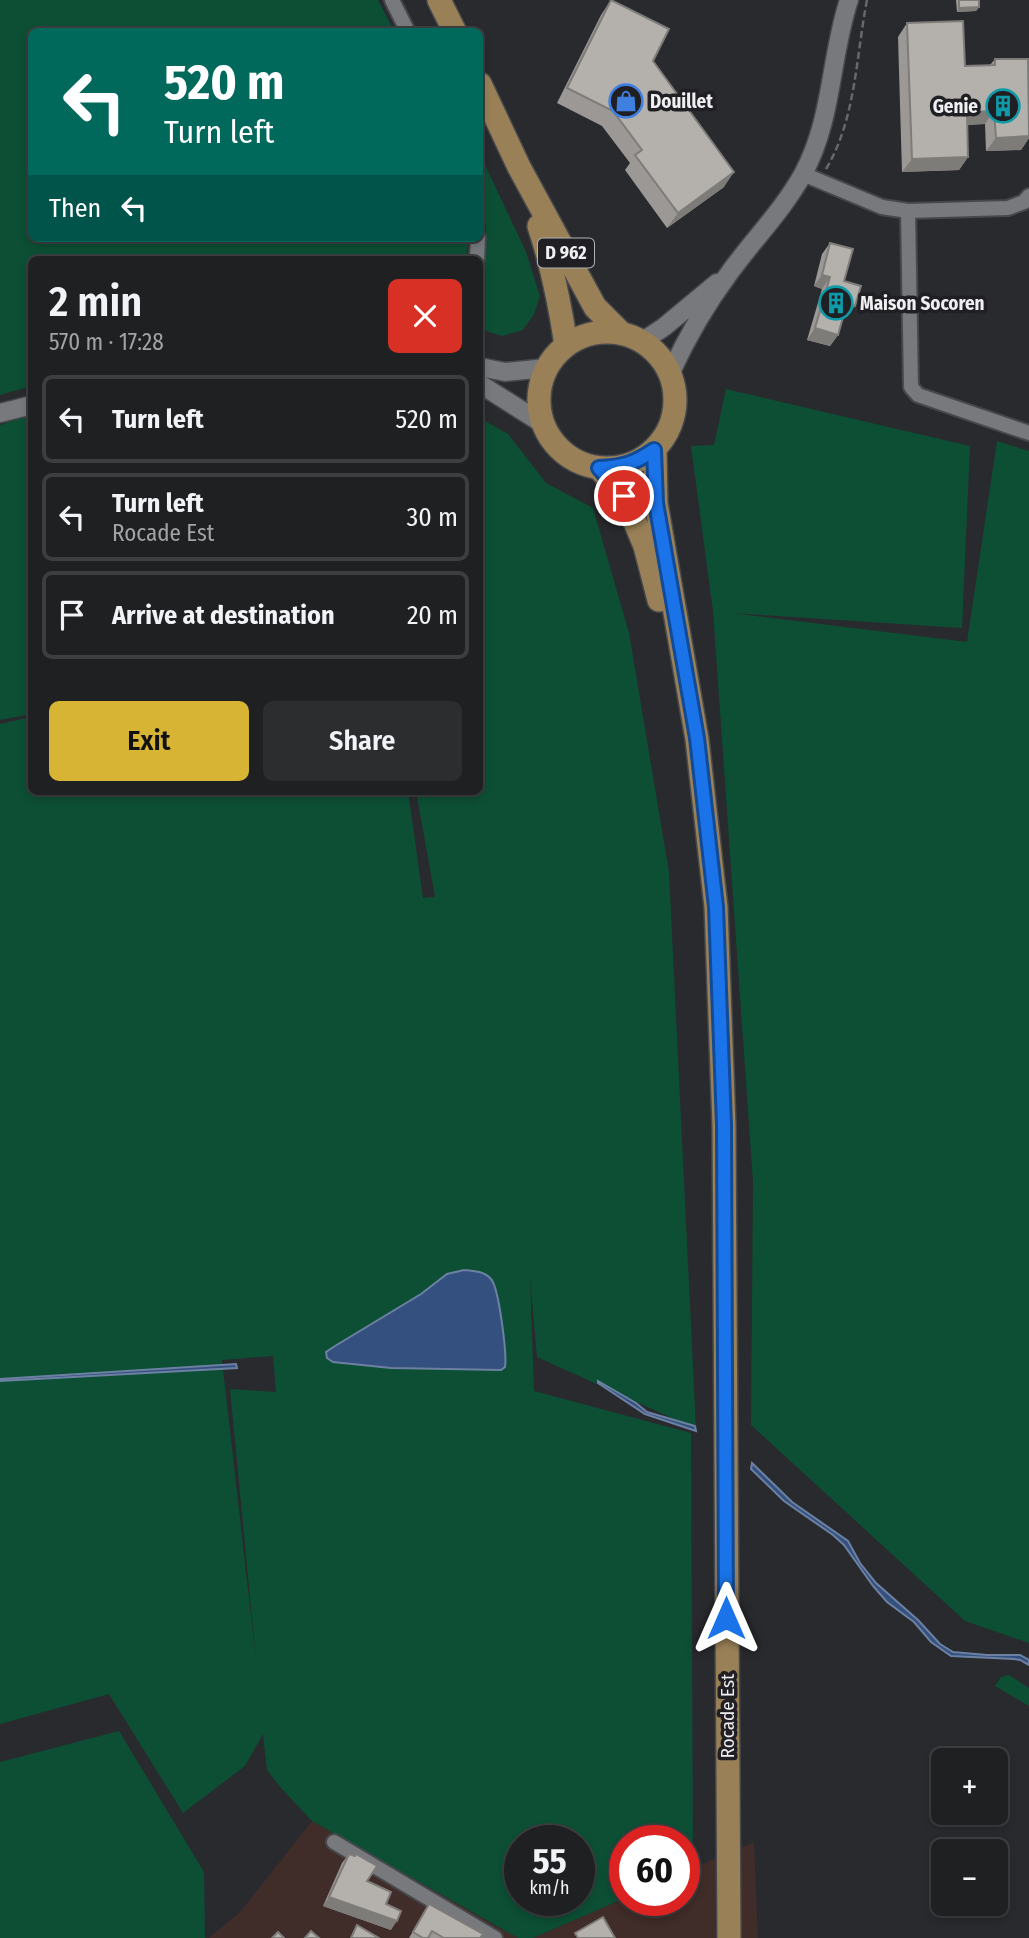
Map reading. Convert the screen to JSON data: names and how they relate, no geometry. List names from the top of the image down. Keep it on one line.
{"streets":{"main road":["D 962","Rocade Est"]},"crossings":[["D 962","Rocade Est"]],"places":{"shop":["Douillet"],"building":["Genie","Maison Socoren"]},"page":{"turn":["520 m","Turn left"],"then":"Then","heading":["2 min","570 m · 17:28"],"list":[{"name":"Turn left","value":"520 m"},{"name":"Turn left","note":"Rocade Est","value":"30 m"},{"name":"Arrive at destination","value":"20 m"}],"buttons":["Exit","Share"],"map_buttons":["+","−"],"speed":"55 km/h","limit":"60"}}
